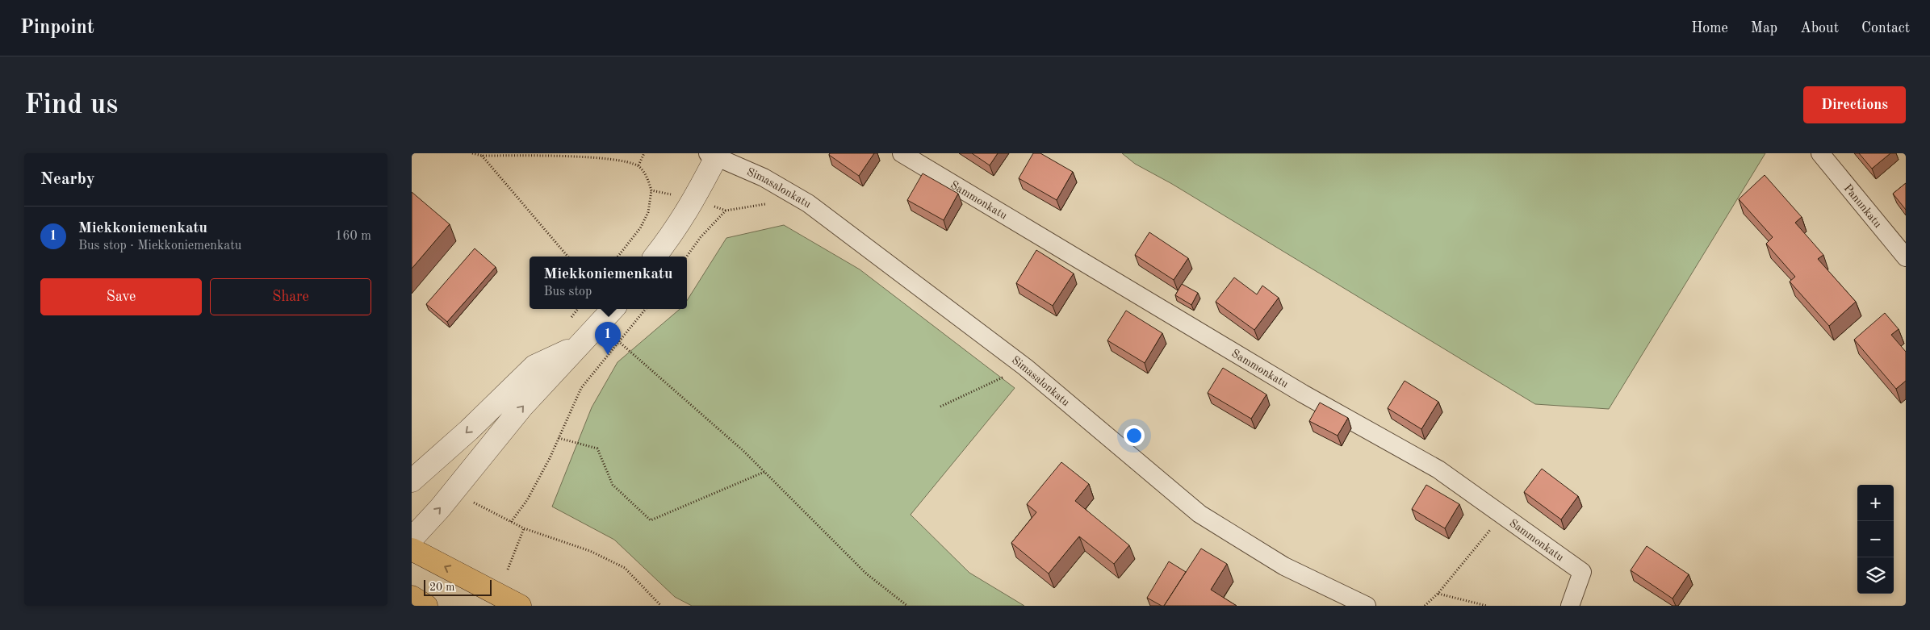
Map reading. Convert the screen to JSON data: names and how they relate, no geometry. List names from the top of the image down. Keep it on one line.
{"streets":{"street":["Simasalonkatu","Sammonkatu","Panunkatu"]},"scale_bar":"20 m","page":{"header":"Pinpoint","nav":["Home","Map","About","Contact"],"buttons":["Directions",["Save","Share"]],"title":"Find us","heading":"Nearby","list":[{"mark":"1","name":"Miekkoniemenkatu","note":"Bus stop · Miekkoniemenkatu","value":"160 m"}],"popup":["Miekkoniemenkatu","Bus stop"],"pins":"1","map_buttons":["+","−"],"scale":"20 m"}}
